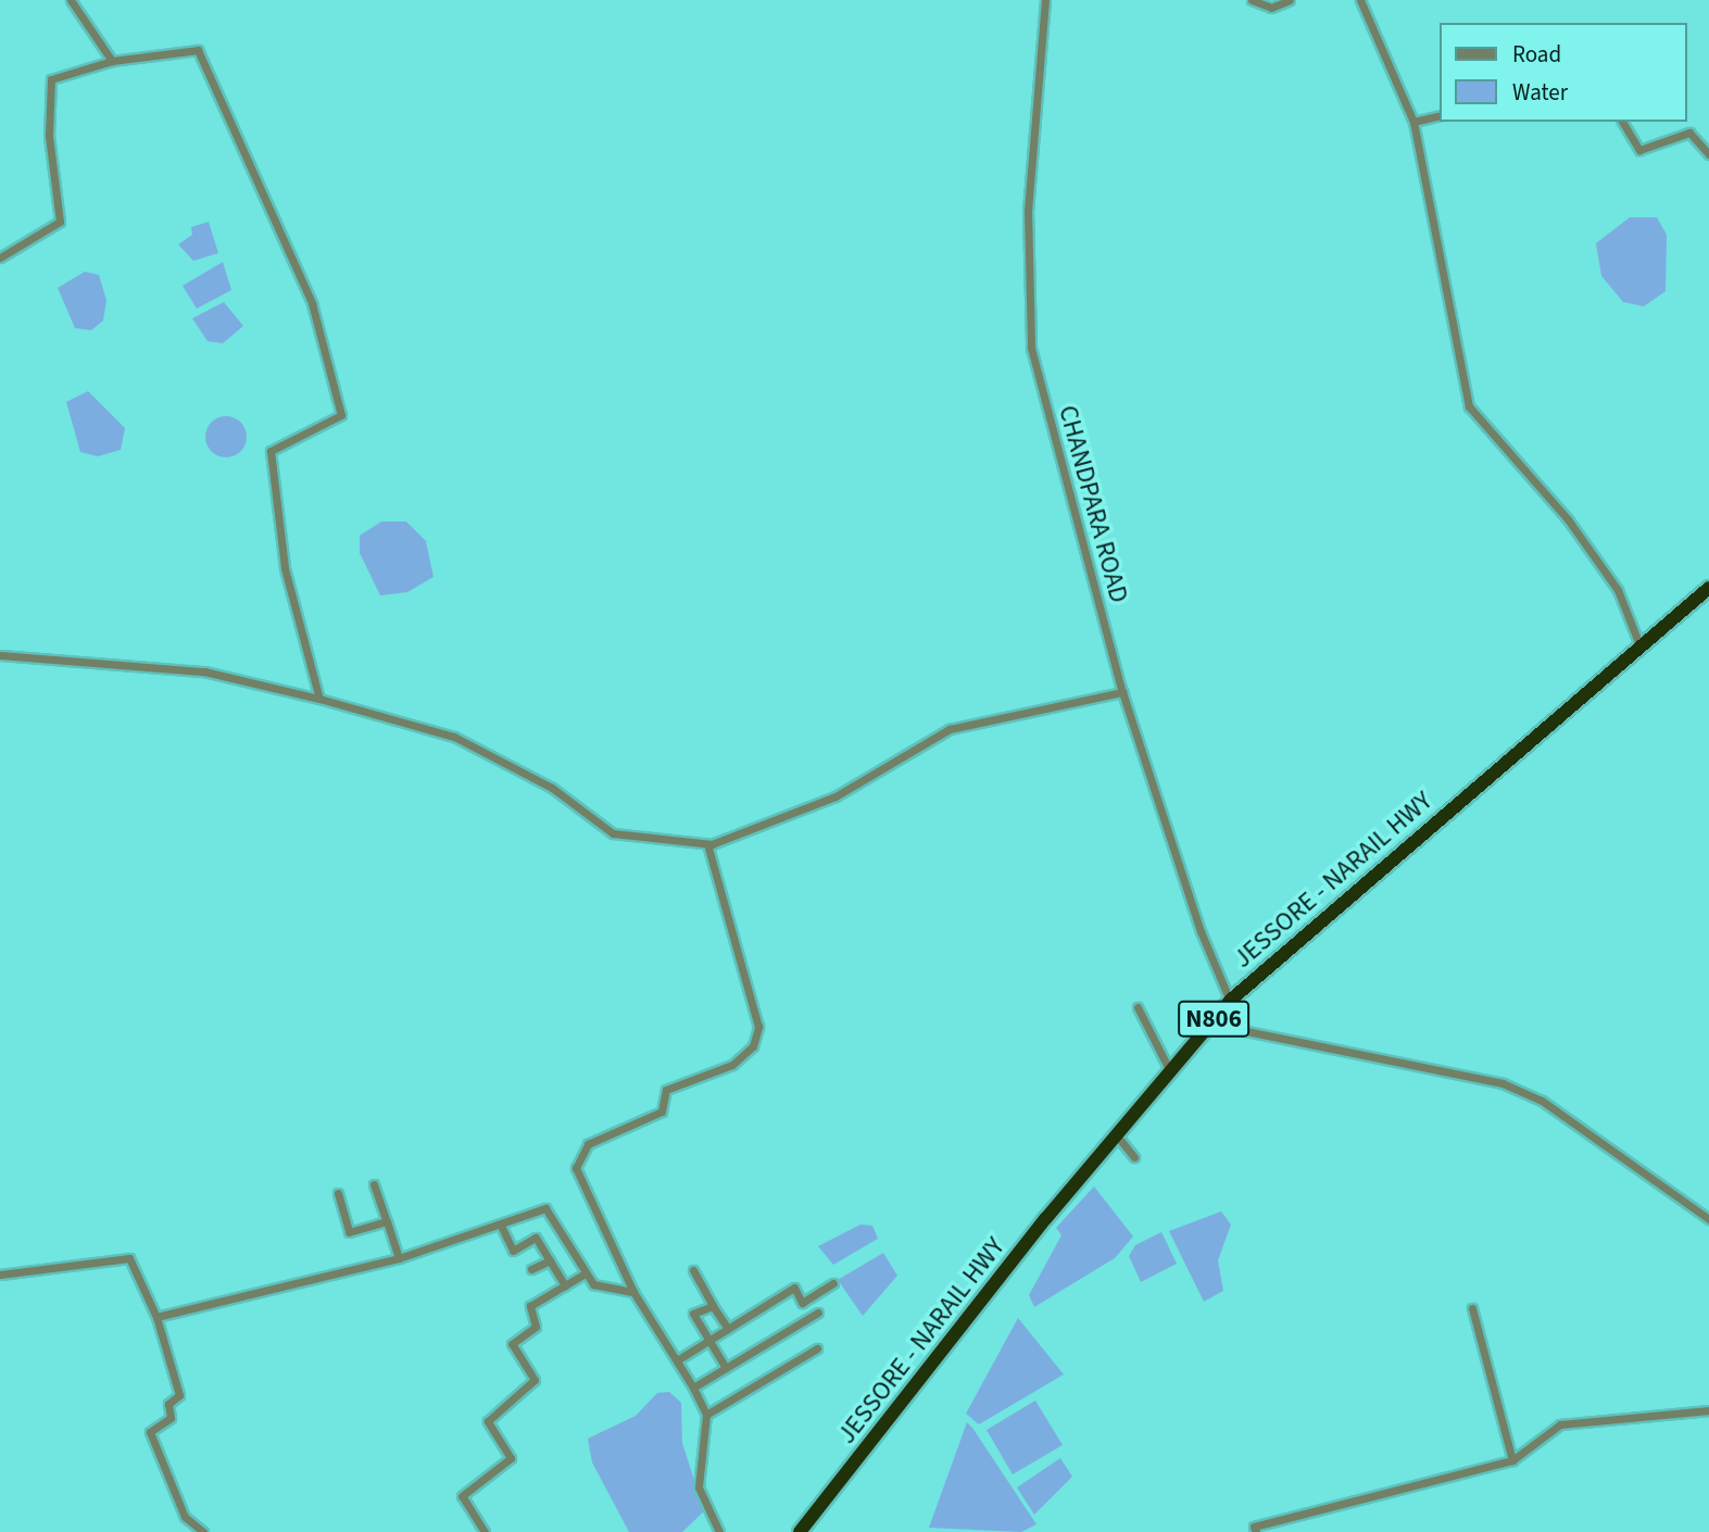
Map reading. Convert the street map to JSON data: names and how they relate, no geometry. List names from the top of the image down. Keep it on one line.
{"streets":{"highway":["JESSORE - NARAIL HWY","N806"],"street":["CHANDPARA ROAD"]},"crossings":[["CHANDPARA ROAD","JESSORE - NARAIL HWY"]],"legend":["Road","Water"]}
